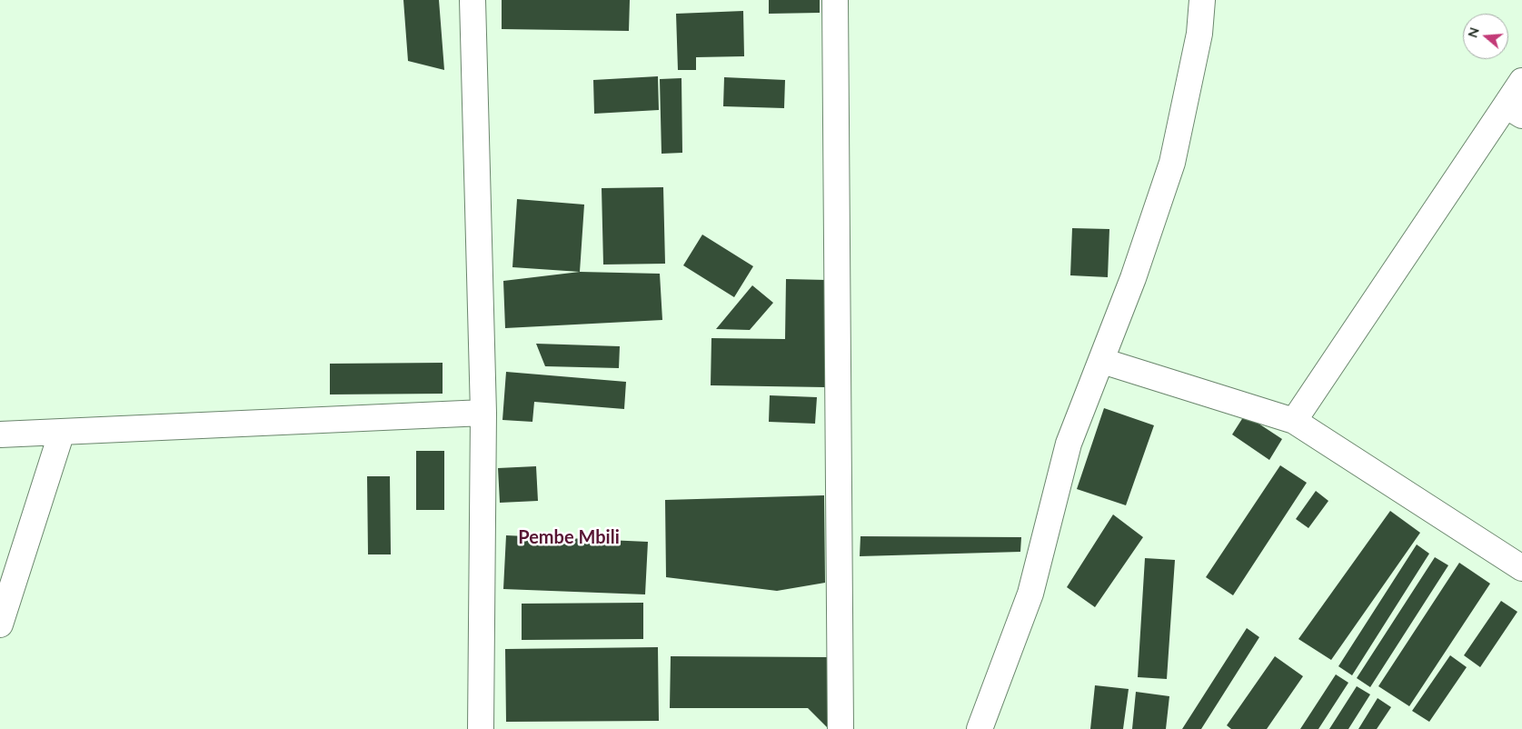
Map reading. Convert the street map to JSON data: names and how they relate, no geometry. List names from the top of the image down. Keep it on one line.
{"districts":["Pembe Mbili"],"north":"left"}
